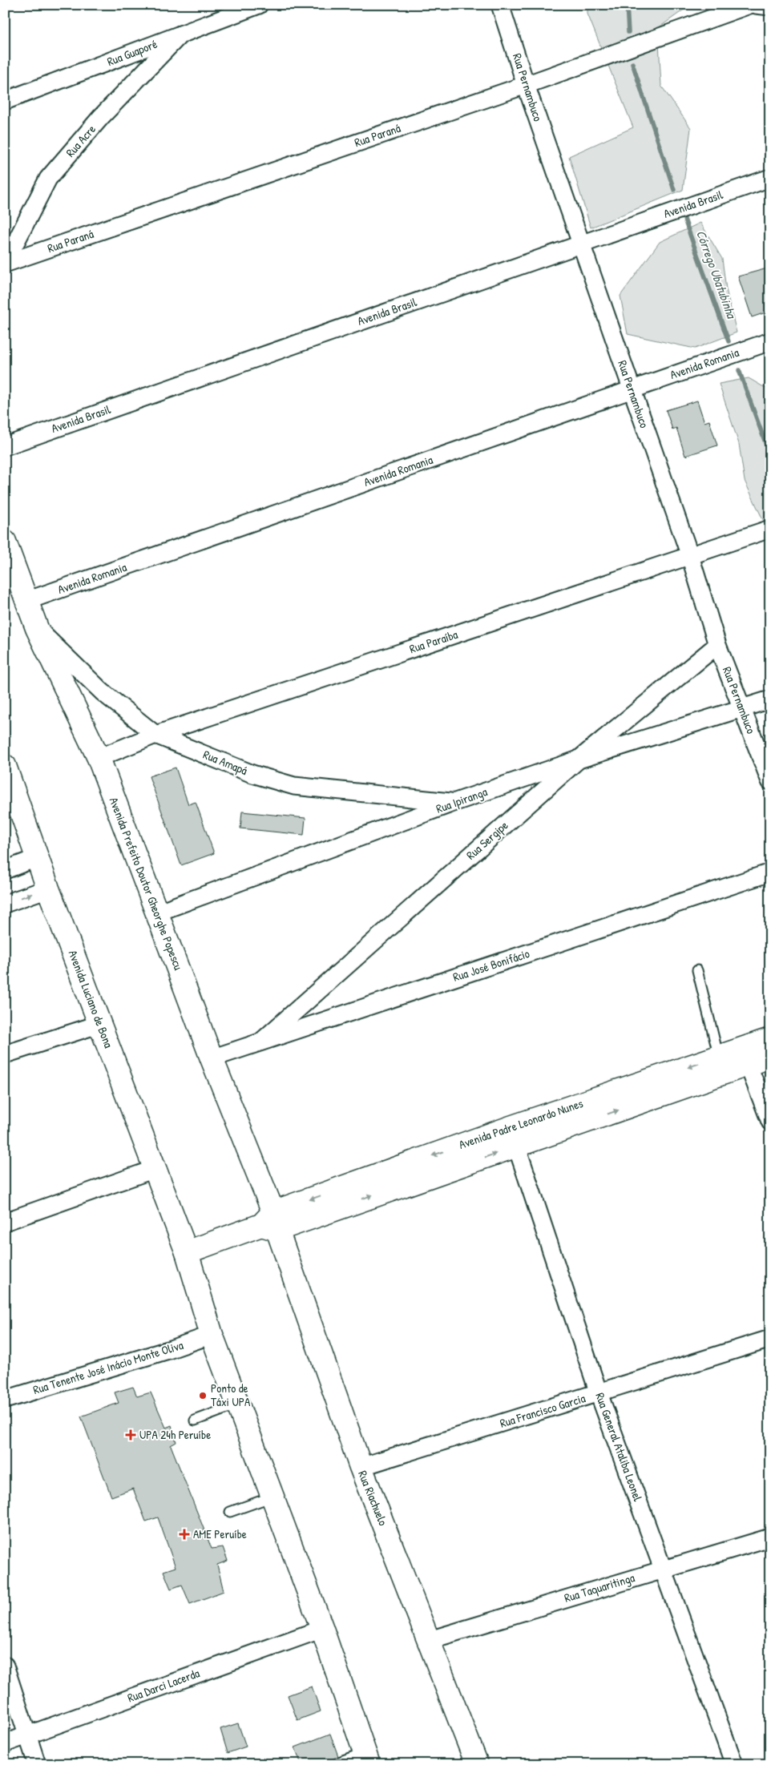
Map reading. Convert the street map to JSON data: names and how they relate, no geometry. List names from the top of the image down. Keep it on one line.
{"streets":{"main road":["Avenida Prefeito Doutor Gheorghe Popescu","Avenida Luciano de Bona","Avenida Padre Leonardo Nunes","Rua Riachuelo"],"street":["Rua Guaporé","Rua Pernambuco","Rua Paraná","Rua Acre","Avenida Brasil","Avenida Romania","Rua Paraíba","Rua Amapá","Rua Ipiranga","Rua Sergipe","Rua José Bonifácio","Rua Tenente José Inácio Monte Oliva","Rua Francisco Garcia","Rua General Ataliba Leonel","Rua Taquaritinga","Rua Darci Lacerda"]},"crossings":[["Rua Guaporé","Rua Acre"],["Rua Pernambuco","Rua Paraná"],["Rua Pernambuco","Avenida Brasil"],["Rua Pernambuco","Avenida Romania"],["Rua Pernambuco","Rua Paraíba"],["Rua Pernambuco","Rua Ipiranga"],["Rua Pernambuco","Rua Sergipe"],["Rua Paraná","Rua Acre"],["Avenida Romania","Avenida Prefeito Doutor Gheorghe Popescu"],["Rua Paraíba","Rua Amapá"],["Rua Paraíba","Avenida Prefeito Doutor Gheorghe Popescu"],["Rua Amapá","Rua Ipiranga"],["Rua Amapá","Avenida Prefeito Doutor Gheorghe Popescu"],["Rua Ipiranga","Rua Sergipe"],["Rua Ipiranga","Avenida Prefeito Doutor Gheorghe Popescu"],["Rua Sergipe","Rua José Bonifácio"],["Avenida Prefeito Doutor Gheorghe Popescu","Rua José Bonifácio"],["Avenida Prefeito Doutor Gheorghe Popescu","Avenida Padre Leonardo Nunes"],["Avenida Prefeito Doutor Gheorghe Popescu","Rua Riachuelo"],["Avenida Luciano de Bona","Avenida Padre Leonardo Nunes"],["Avenida Luciano de Bona","Rua Tenente José Inácio Monte Oliva"],["Avenida Luciano de Bona","Rua Darci Lacerda"],["Avenida Padre Leonardo Nunes","Rua General Ataliba Leonel"],["Avenida Padre Leonardo Nunes","Rua Riachuelo"],["Rua Francisco Garcia","Rua General Ataliba Leonel"],["Rua Francisco Garcia","Rua Riachuelo"],["Rua General Ataliba Leonel","Rua Taquaritinga"],["Rua Riachuelo","Rua Taquaritinga"]],"water":["Córrego Ubatubinha"],"places":{"other":["Ponto de Táxi UPA"],"health":["UPA 24h Peruíbe","AME Peruíbe"]}}
